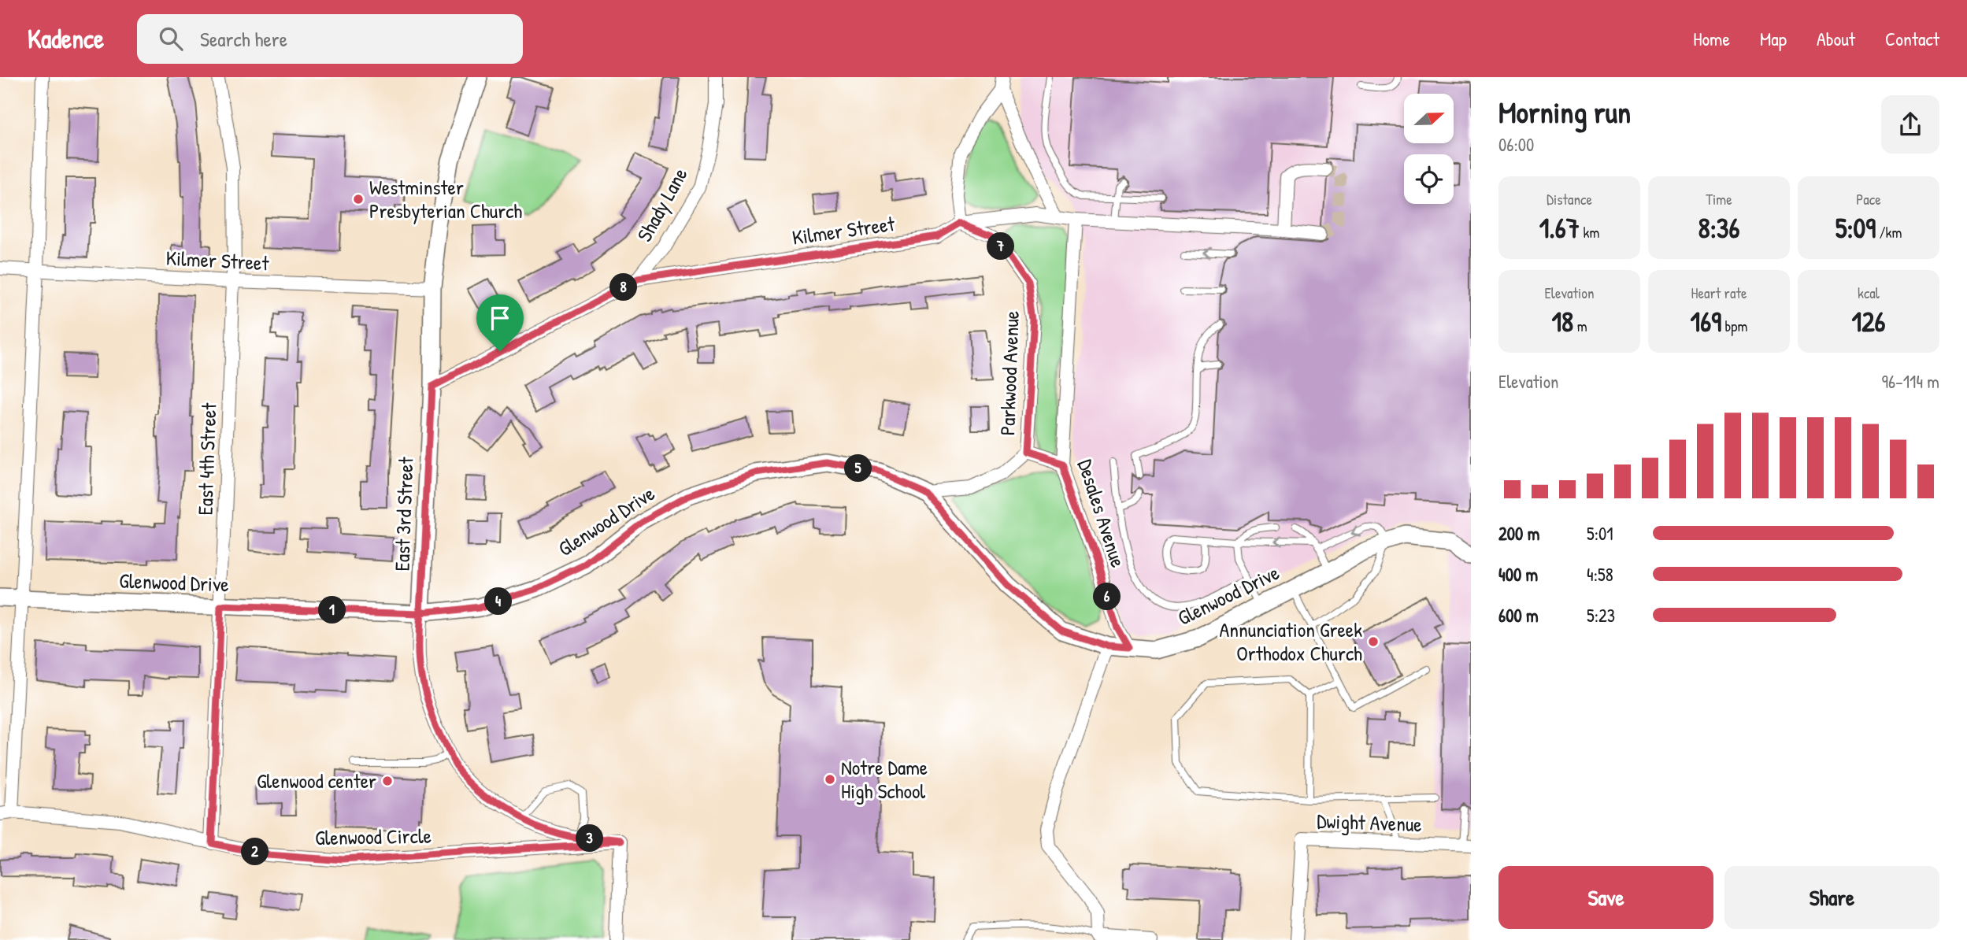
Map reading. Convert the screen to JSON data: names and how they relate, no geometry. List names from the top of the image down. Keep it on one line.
{"streets":{"street":["Shady Lane","Kilmer Street","Parkwood Avenue","East 4th Street","Desales Avenue","East 3rd Street","Glenwood Drive","Dwight Avenue","Glenwood Circle"]},"crossings":[["Shady Lane","Kilmer Street"],["Kilmer Street","Parkwood Avenue"],["Kilmer Street","East 4th Street"],["Kilmer Street","Desales Avenue"],["Kilmer Street","East 3rd Street"],["East 4th Street","Glenwood Drive"],["East 4th Street","Glenwood Circle"],["Desales Avenue","Glenwood Drive"],["East 3rd Street","Glenwood Drive"],["East 3rd Street","Glenwood Circle"]],"places":["Westminster Presbyterian Church","Annunciation Greek Orthodox Church","Notre Dame High School","Glenwood center"],"north":"right","page":{"header":"Kadence","search":"Search here","nav":["Home","Map","About","Contact"],"heading":["Morning run","06:00"],"stats":[["Distance","1.67 km"],["Time","8:36"],["Pace","5:09 /km"],["Elevation","18 m"],["Heart rate","169 bpm"],["kcal","126"]],"pins":["7","8","5","6","4","1","3","2"],"chart":["Elevation","96–114 m"],"list":[{"name":"200 m","note":"5:01"},{"name":"400 m","note":"4:58"},{"name":"600 m","note":"5:23"}],"buttons":["Save","Share"]}}
